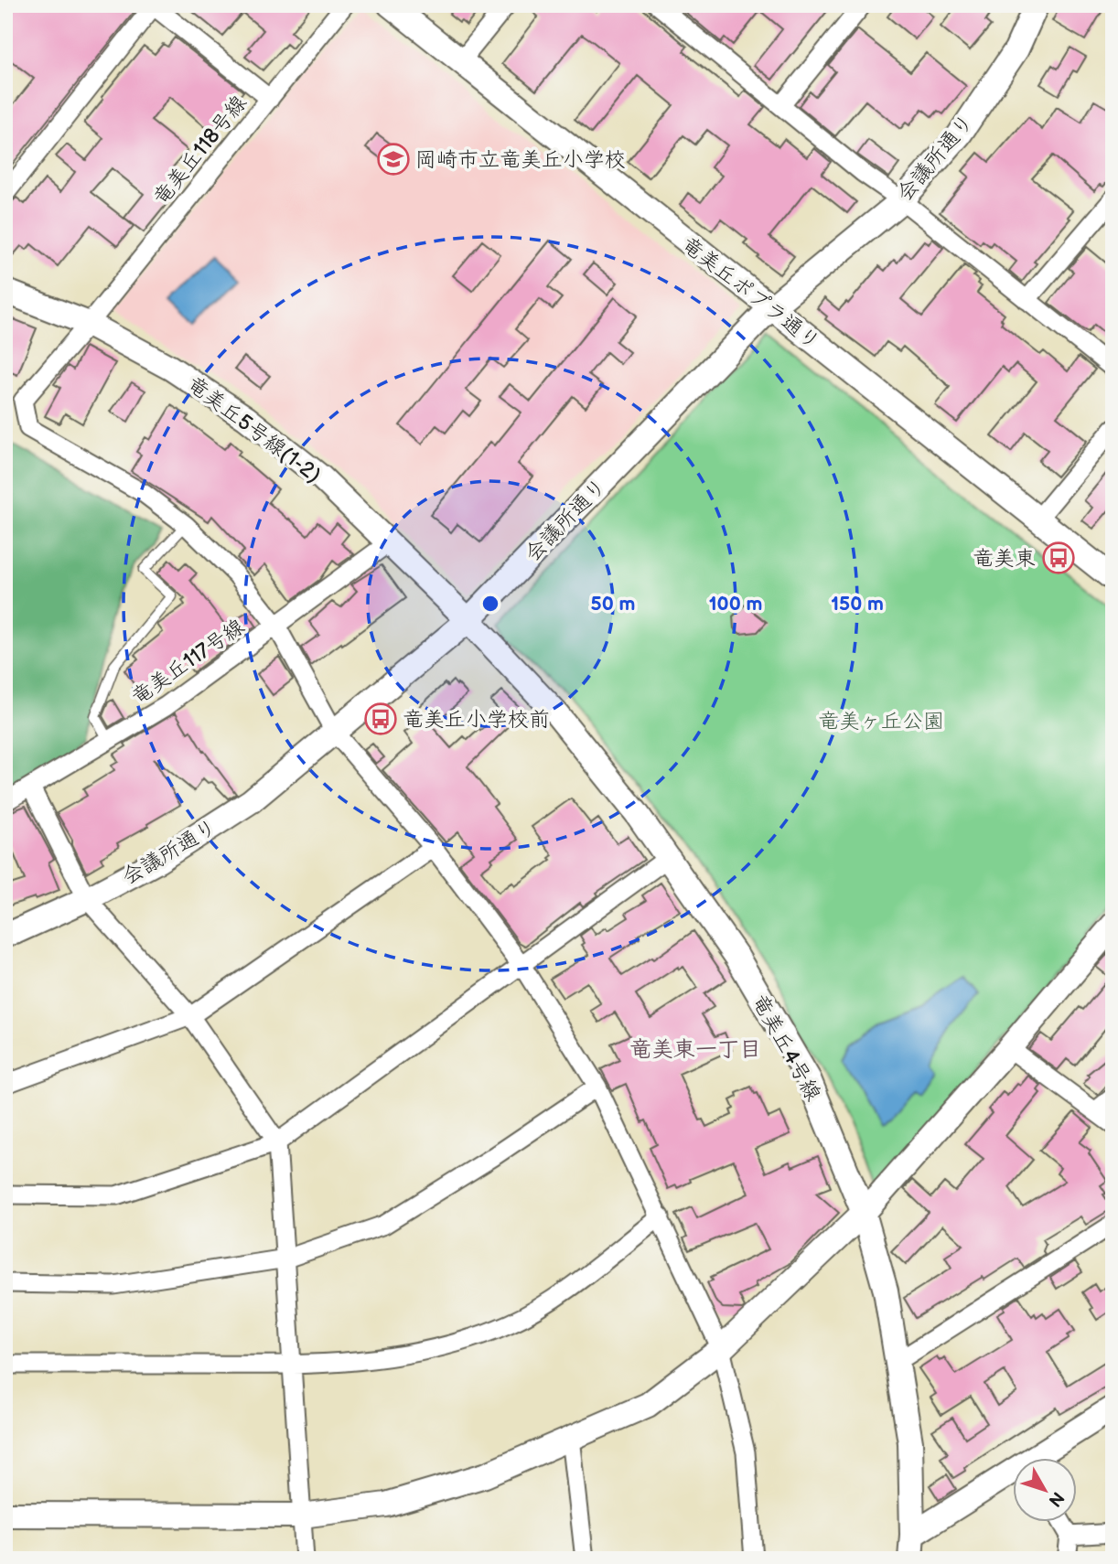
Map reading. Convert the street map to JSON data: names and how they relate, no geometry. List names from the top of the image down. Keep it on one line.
{"streets":{"street":["竜美丘118号線","会議所通り","竜美丘ポプラ通り","竜美丘5号線(1-2)","竜美丘117号線","竜美丘4号線"]},"crossings":[["竜美丘118号線","竜美丘5号線(1-2)"],["会議所通り","竜美丘ポプラ通り"],["会議所通り","竜美丘5号線(1-2)"],["会議所通り","竜美丘4号線"],["竜美丘5号線(1-2)","竜美丘117号線"],["竜美丘5号線(1-2)","竜美丘4号線"]],"districts":["竜美東一丁目"],"parks":["竜美ヶ丘公園"],"places":{"school or university":["岡崎市立竜美丘小学校"],"bus stop":["竜美東","竜美丘小学校前"]},"north":"bottom right","rings":["50 m","100 m","150 m"]}
